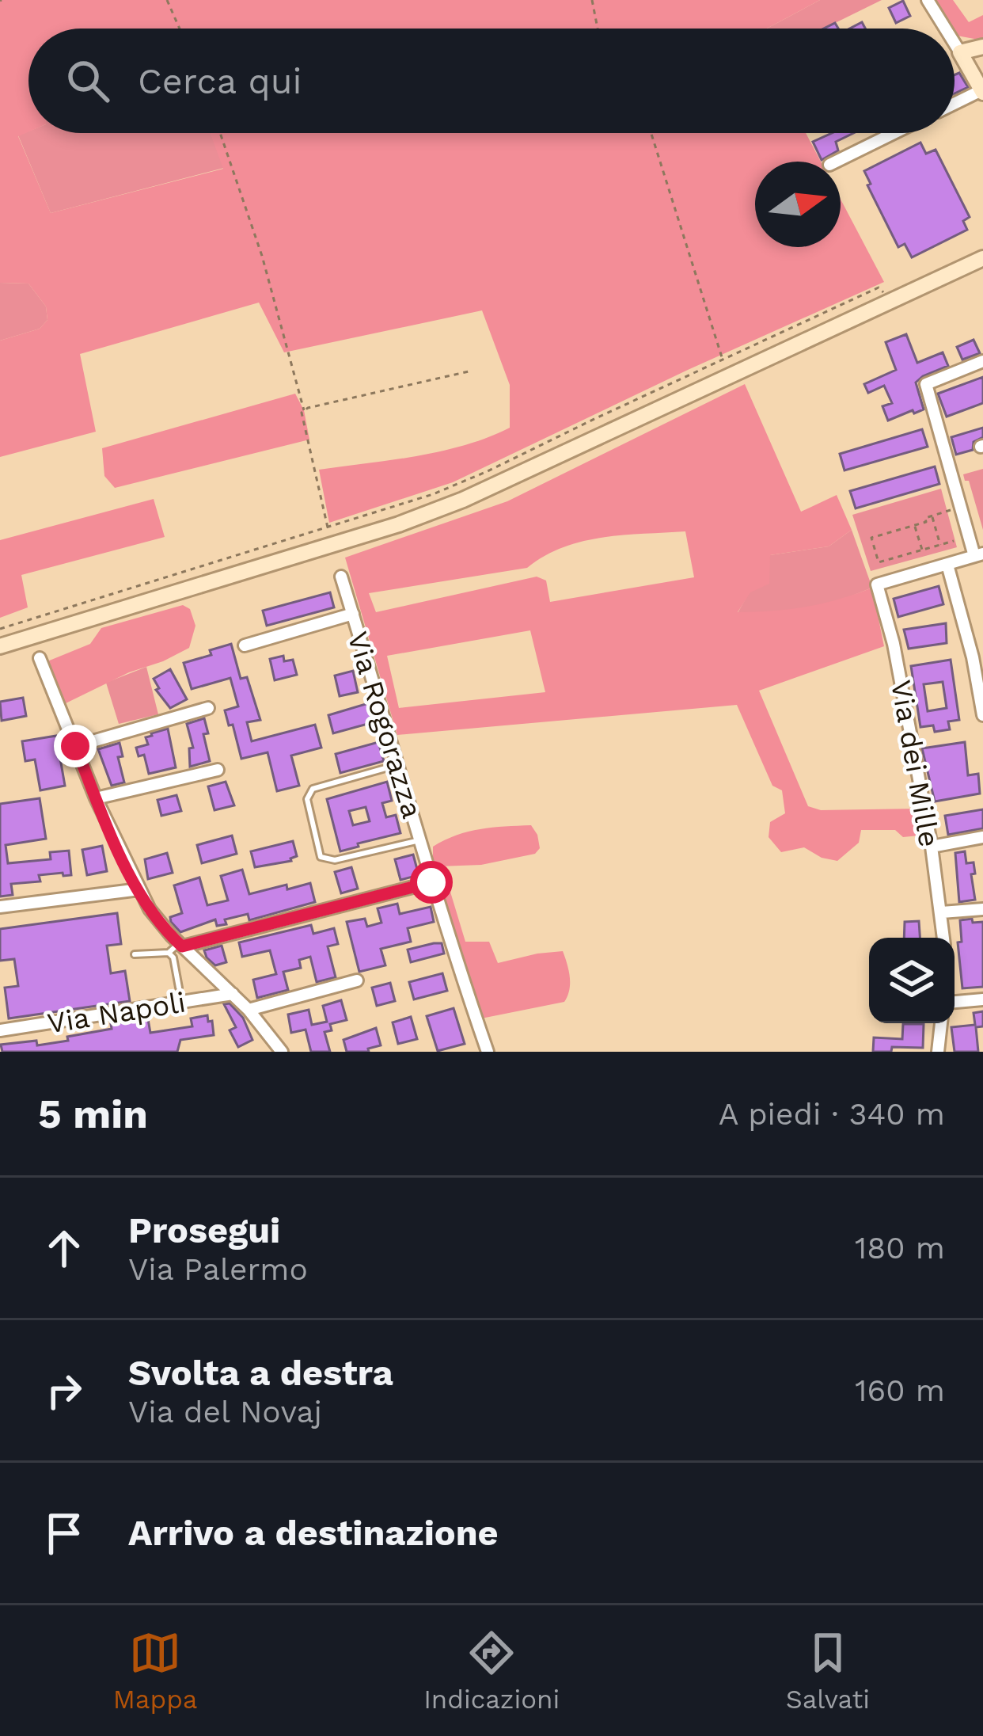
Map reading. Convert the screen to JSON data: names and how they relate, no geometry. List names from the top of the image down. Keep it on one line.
{"streets":{"street":["Via Rogorazza","Via dei Mille","Via Napoli"]},"north":"right","page":{"search":"Cerca qui","heading":["5 min","A piedi · 340 m"],"list":[["Prosegui","Via Palermo","180 m"],["Svolta a destra","Via del Novaj","160 m"],"Arrivo a destinazione"],"nav":["Mappa","Indicazioni","Salvati"]}}
